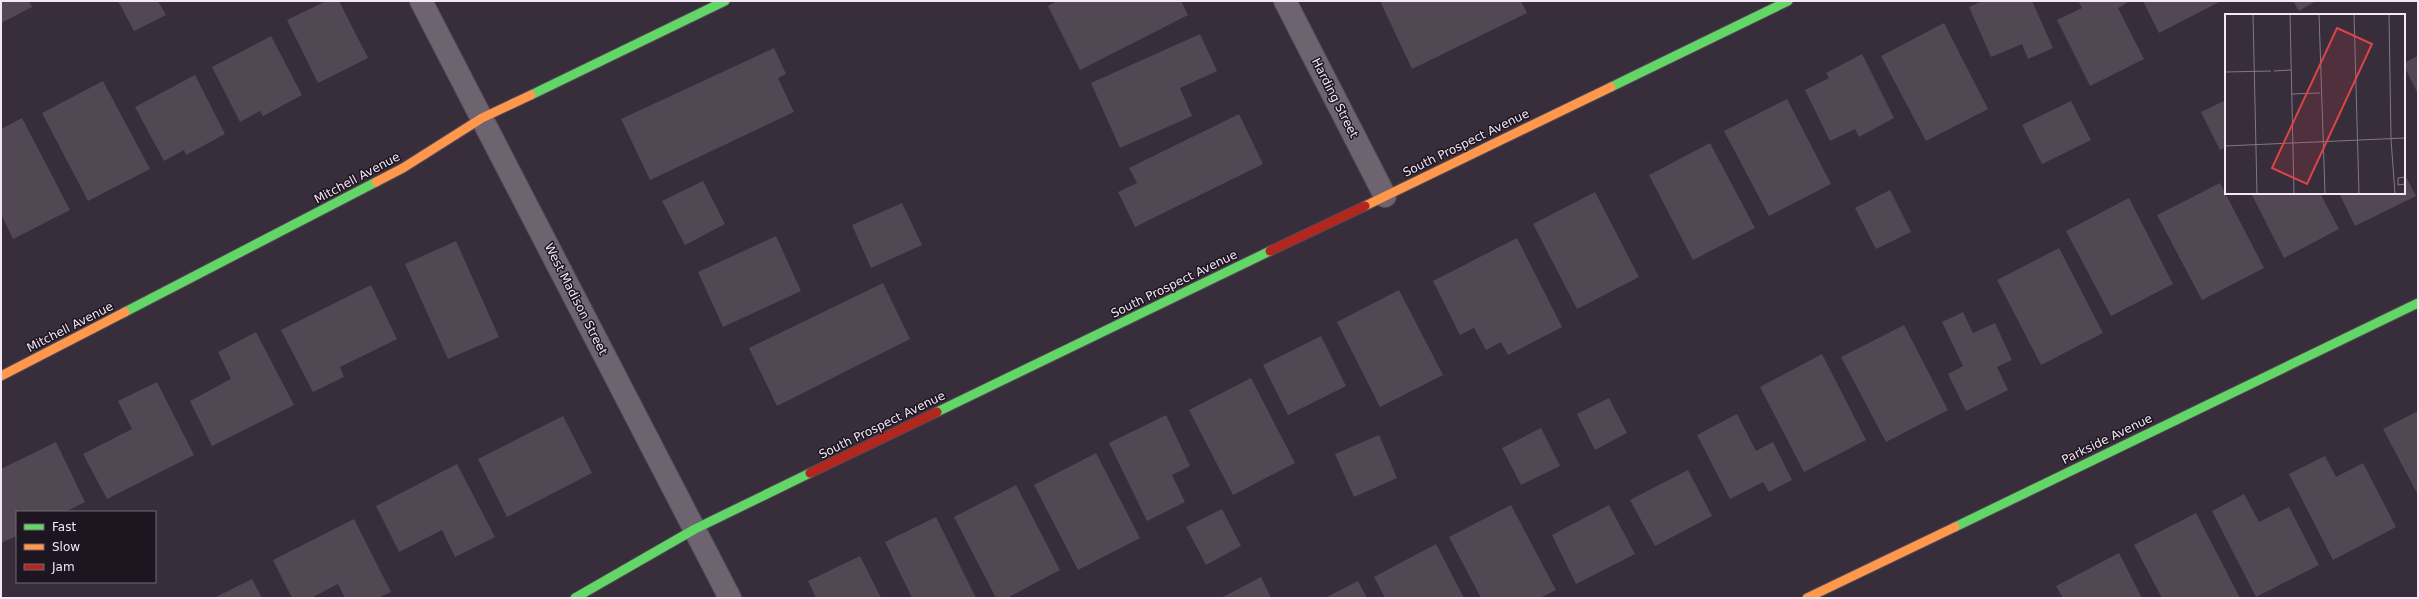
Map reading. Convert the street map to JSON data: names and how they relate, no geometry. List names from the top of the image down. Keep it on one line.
{"streets":{"street":["Harding Street","South Prospect Avenue","Mitchell Avenue","West Madison Street","Parkside Avenue"]},"crossings":[["Harding Street","South Prospect Avenue"],["South Prospect Avenue","West Madison Street"],["Mitchell Avenue","West Madison Street"]],"legend":["Fast","Slow","Jam"]}
